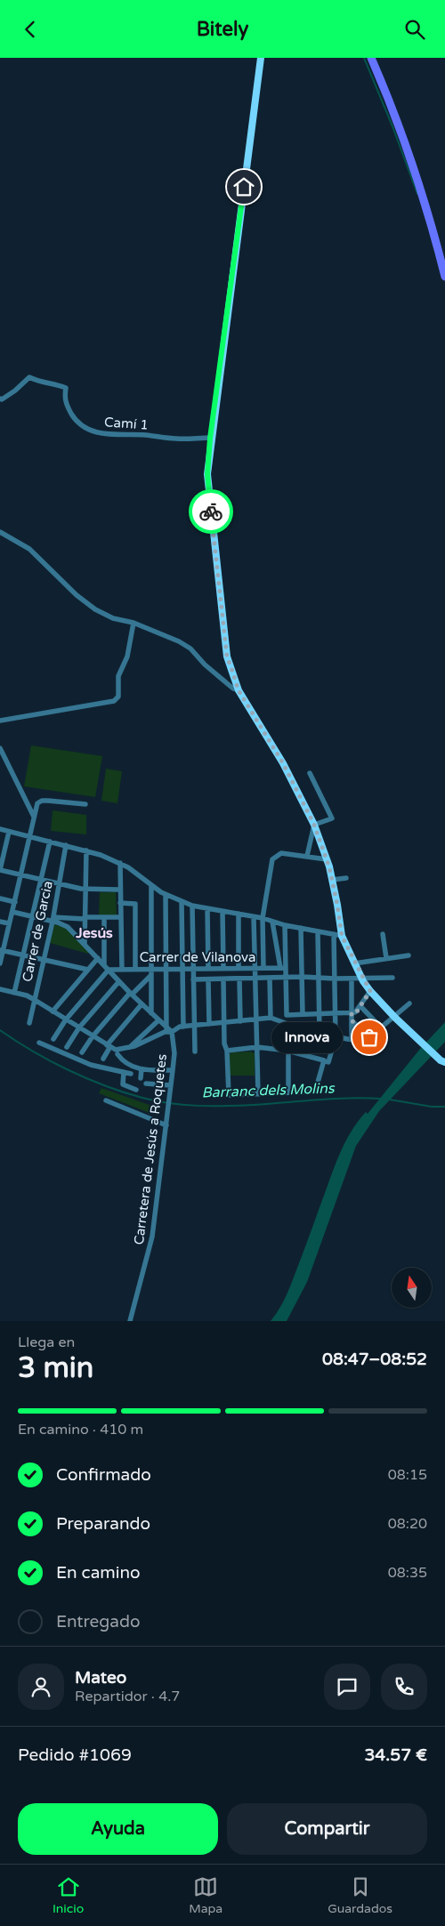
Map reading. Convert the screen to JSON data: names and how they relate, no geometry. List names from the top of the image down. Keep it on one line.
{"streets":{"street":["Camí 1","Carrer de Garcia","Carrer de Vilanova","Carretera de Jesús a Roquetes"]},"districts":["Jesús"],"water":["Barranc dels Molins"],"places":["Innova"],"north":"top","page":{"header":"Bitely","bubble":"Innova","heading":["3 min","Llega en","08:47–08:52"],"panel":["Mateo","Repartidor · 4.7","Pedido #1069","34.57 €"],"bar":"En camino · 410 m","list":[["Confirmado","08:15"],["Preparando","08:20"],["En camino","08:35"],"Entregado"],"buttons":["Ayuda","Compartir"],"tabs":["Inicio","Mapa","Guardados"]}}
